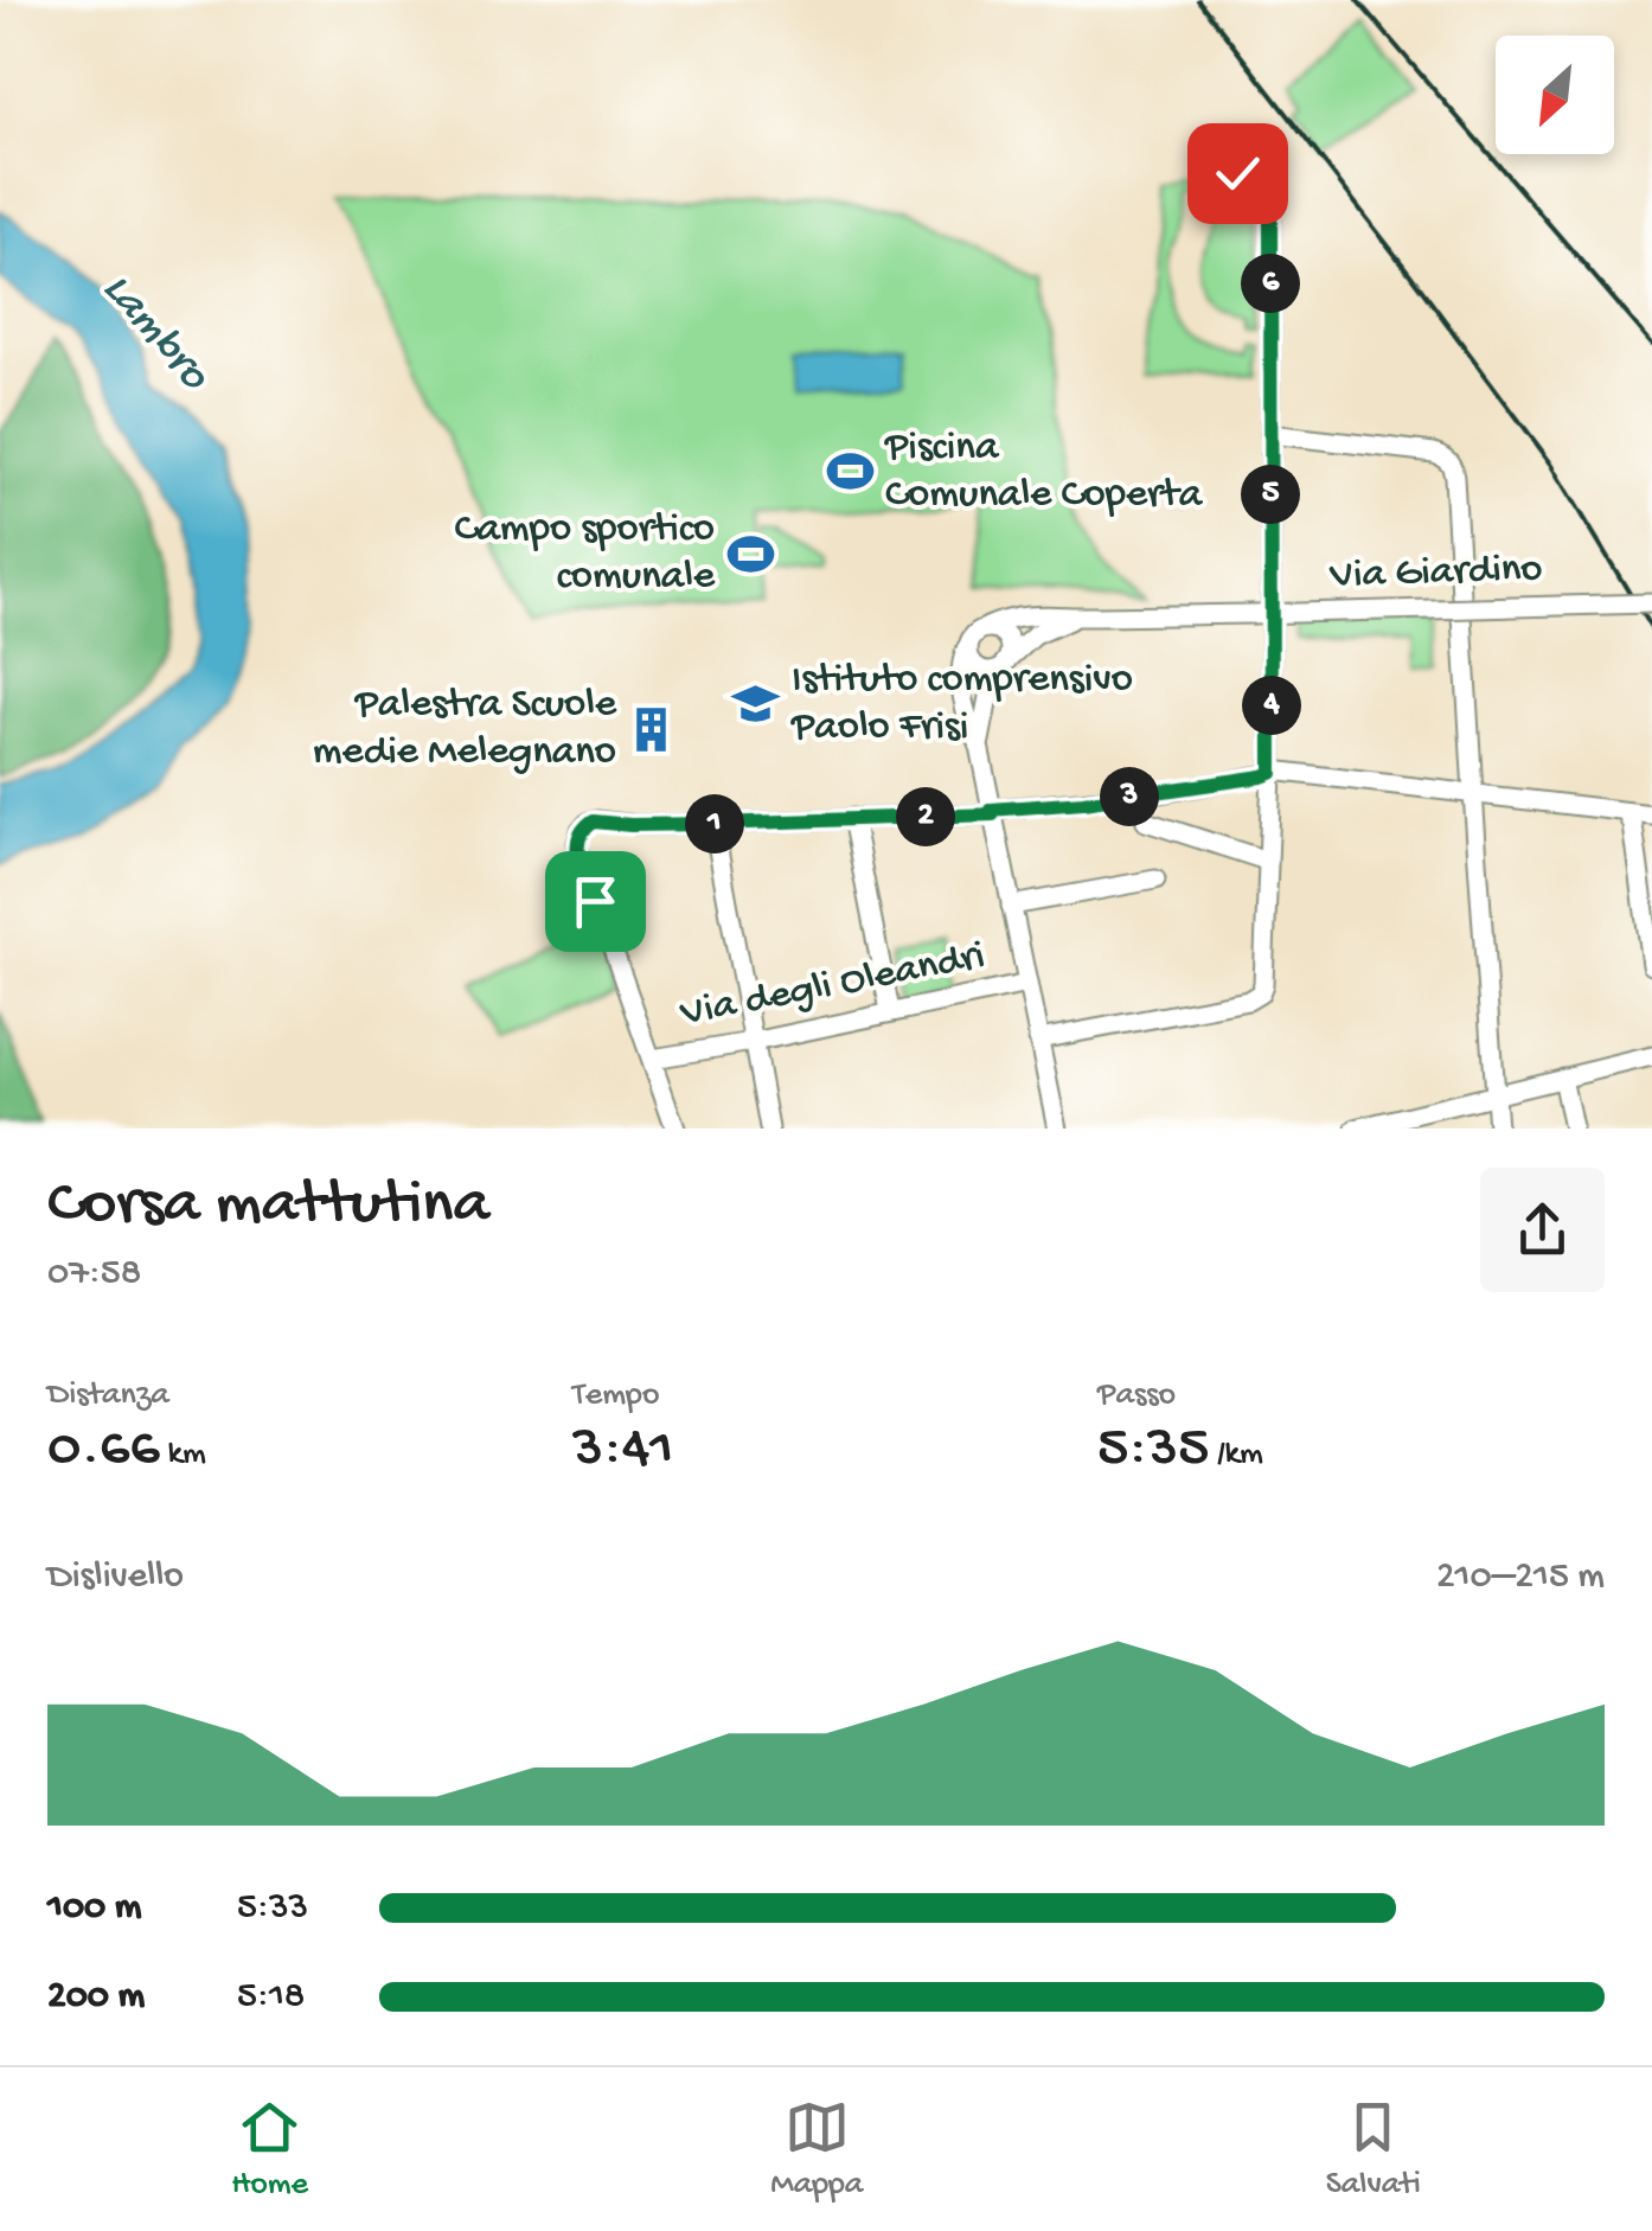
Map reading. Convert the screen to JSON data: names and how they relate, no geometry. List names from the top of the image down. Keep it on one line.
{"streets":{"street":["Via Giardino","Via degli Oleandri"]},"water":["Lambro"],"places":{"sports":["Piscina Comunale Coperta","Campo sportico comunale"],"school or university":["Istituto comprensivo Paolo Frisi"],"building":["Palestra Scuole medie Melegnano"]},"north":"bottom left","page":{"pins":["6","5","4","3","2","1"],"heading":["Corsa mattutina","07:58"],"stats":[["Distanza","0.66 km"],["Tempo","3:41"],["Passo","5:35 /km"]],"chart":["Dislivello","210–215 m"],"list":[{"name":"100 m","note":"5:33"},{"name":"200 m","note":"5:18"}],"tabs":["Home","Mappa","Salvati"]}}
